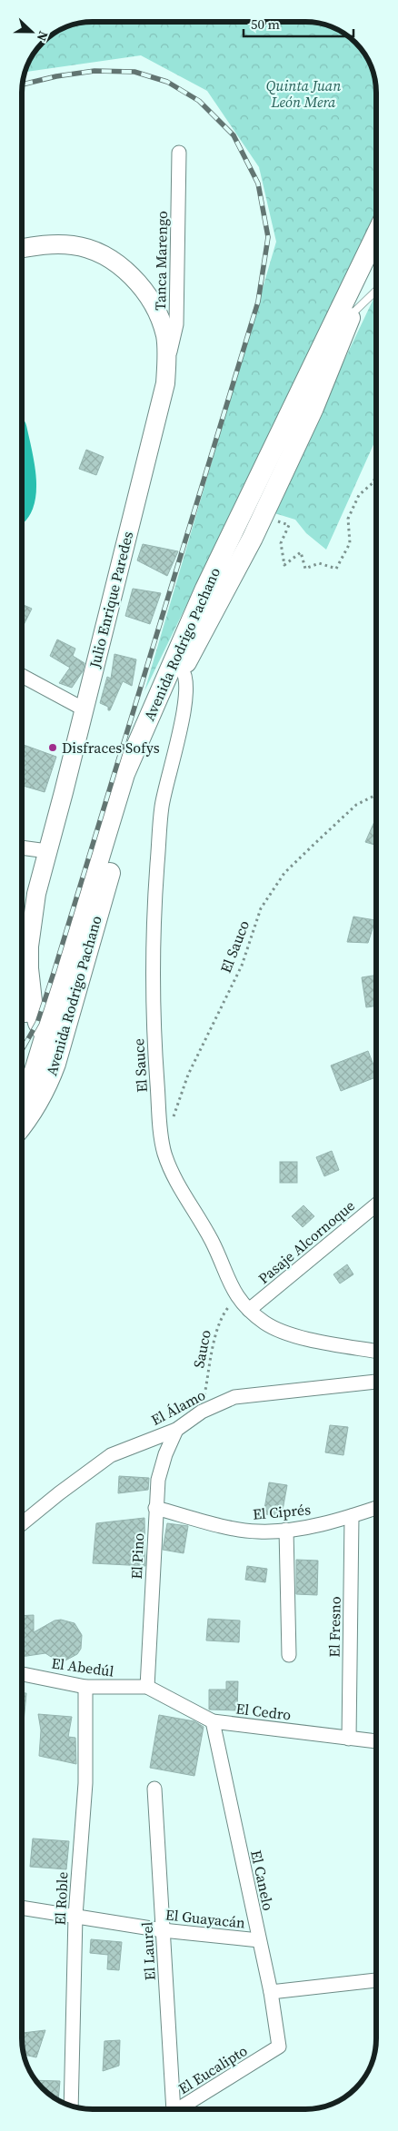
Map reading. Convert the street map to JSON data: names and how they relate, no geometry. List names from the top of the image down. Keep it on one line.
{"streets":{"main road":["Julio Enrique Paredes","Avenida Rodrigo Pachano"],"street":["Tanca Marengo","El Sauce","Pasaje Alcornoque","El Álamo","El Ciprés","El Pino","El Fresno","El Abedúl","El Cedro","El Canelo","El Roble","El Guayacán","El Laurel","El Eucalipto"],"path":["El Sauco","Sauco"]},"crossings":[["Tanca Marengo","Julio Enrique Paredes"],["Julio Enrique Paredes","Avenida Rodrigo Pachano"],["Avenida Rodrigo Pachano","El Sauce"],["El Sauce","Pasaje Alcornoque"],["El Sauce","Sauco"],["Sauco","El Álamo"],["El Álamo","El Pino"],["El Ciprés","El Pino"],["El Ciprés","El Fresno"],["El Pino","El Abedúl"],["El Pino","El Cedro"],["El Fresno","El Cedro"],["El Abedúl","El Cedro"],["El Abedúl","El Roble"],["El Cedro","El Canelo"],["El Canelo","El Guayacán"],["El Canelo","El Eucalipto"],["El Roble","El Guayacán"],["El Guayacán","El Laurel"]],"parks":["Quinta Juan León Mera"],"places":["Disfraces Sofys"],"scale_bar":"50 m","north":"right"}
